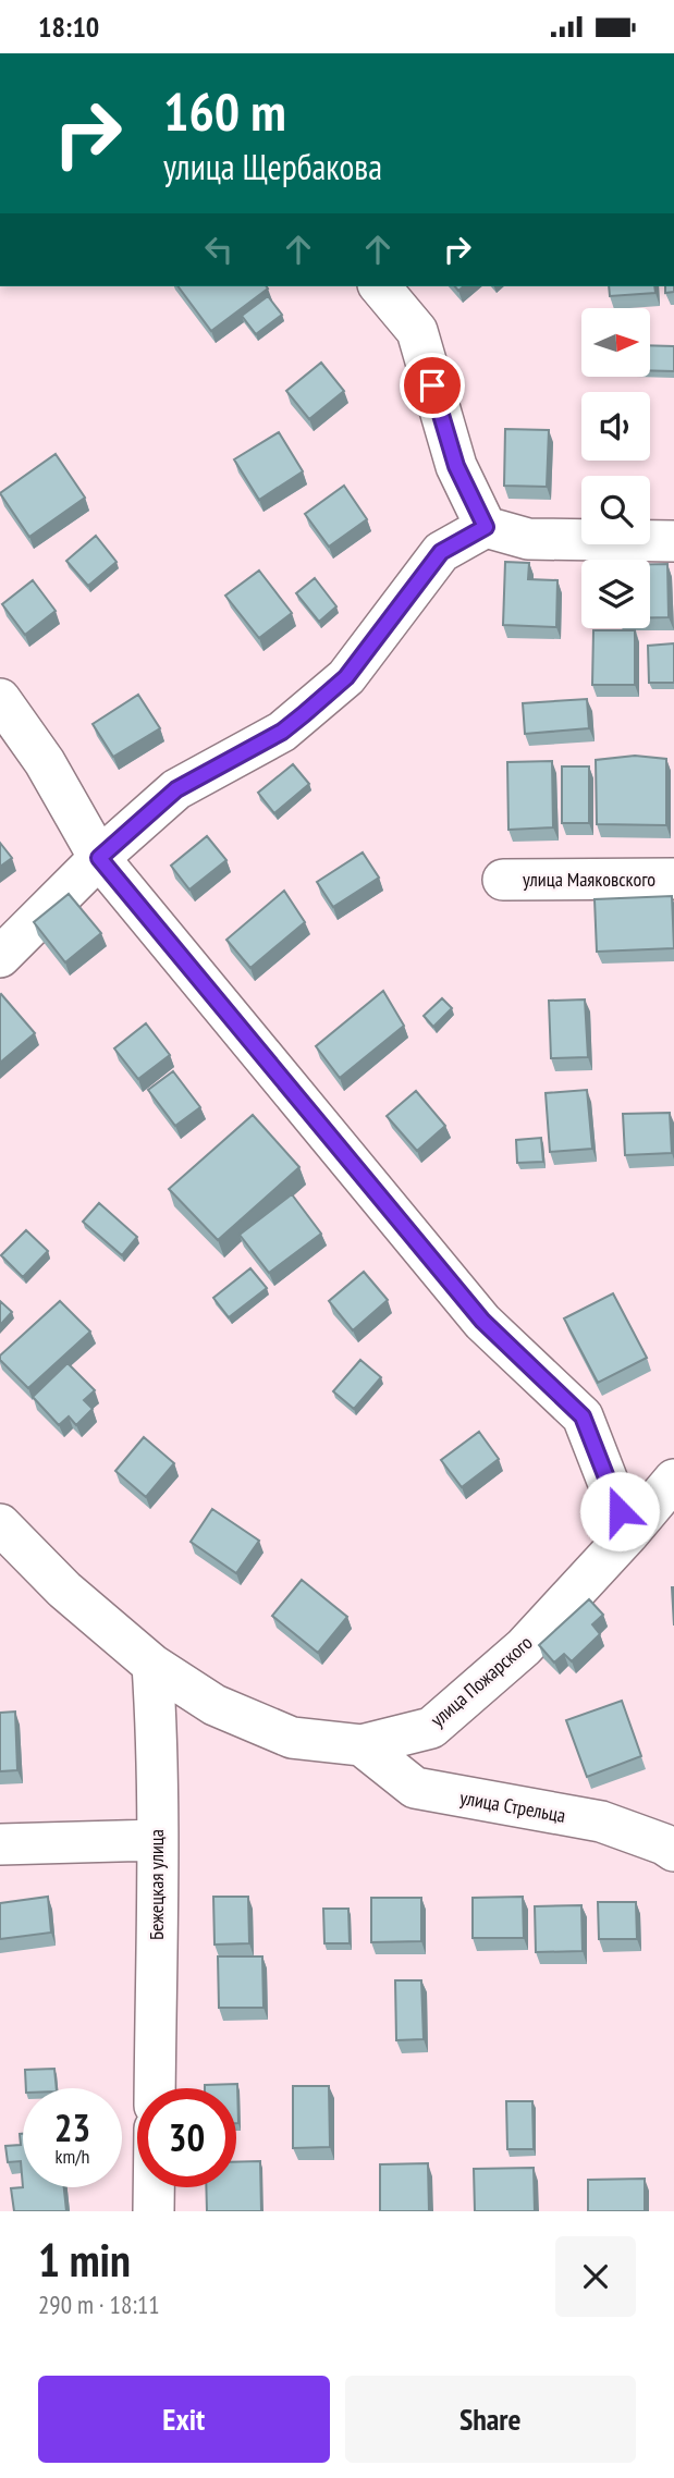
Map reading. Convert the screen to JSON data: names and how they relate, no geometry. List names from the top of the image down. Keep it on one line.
{"streets":{"street":["улица Маяковского","улица Пожарского","улица Стрельца","Бежецкая улица"]},"crossings":[["улица Пожарского","улица Стрельца"],["улица Пожарского","Бежецкая улица"]],"north":"right","page":{"status":"18:10","turn":["160 m","улица Щербакова"],"speed":"23 km/h","limit":"30","heading":["1 min","290 m · 18:11"],"buttons":["Exit","Share"]}}
